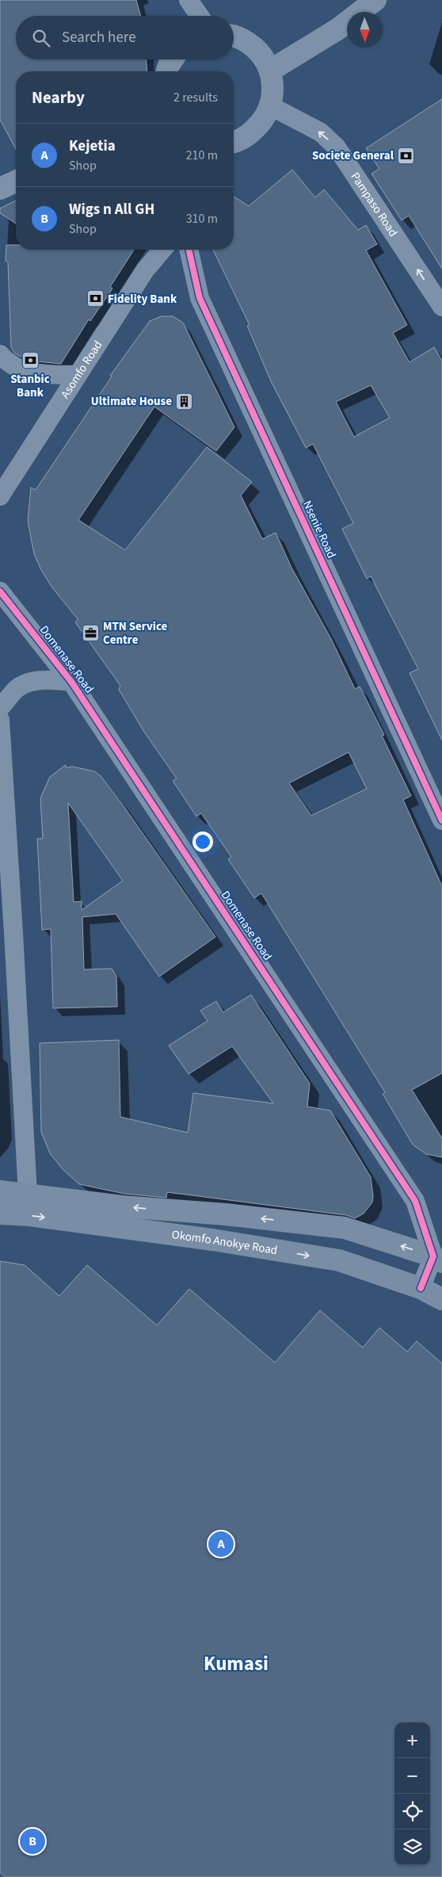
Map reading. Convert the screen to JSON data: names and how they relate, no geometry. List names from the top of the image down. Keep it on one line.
{"streets":{"main road":["Okomfo Anokye Road"],"street":["Pampaso Road","Asomfo Road","Nsenie Road","Domenase Road"]},"crossings":[["Domenase Road","Okomfo Anokye Road"]],"one_way":["Pampaso Road"],"districts":["Kumasi"],"places":{"bank":["Societe General","Fidelity Bank","Stanbic Bank"],"building":["Ultimate House"],"office":["MTN Service Centre"]},"north":"bottom","page":{"search":"Search here","heading":["Nearby","2 results"],"list":[{"mark":"A","name":"Kejetia","note":"Shop","value":"210 m"},{"mark":"B","name":"Wigs n All GH","note":"Shop","value":"310 m"}],"pins":["A","B"],"map_buttons":["+","−"]}}
